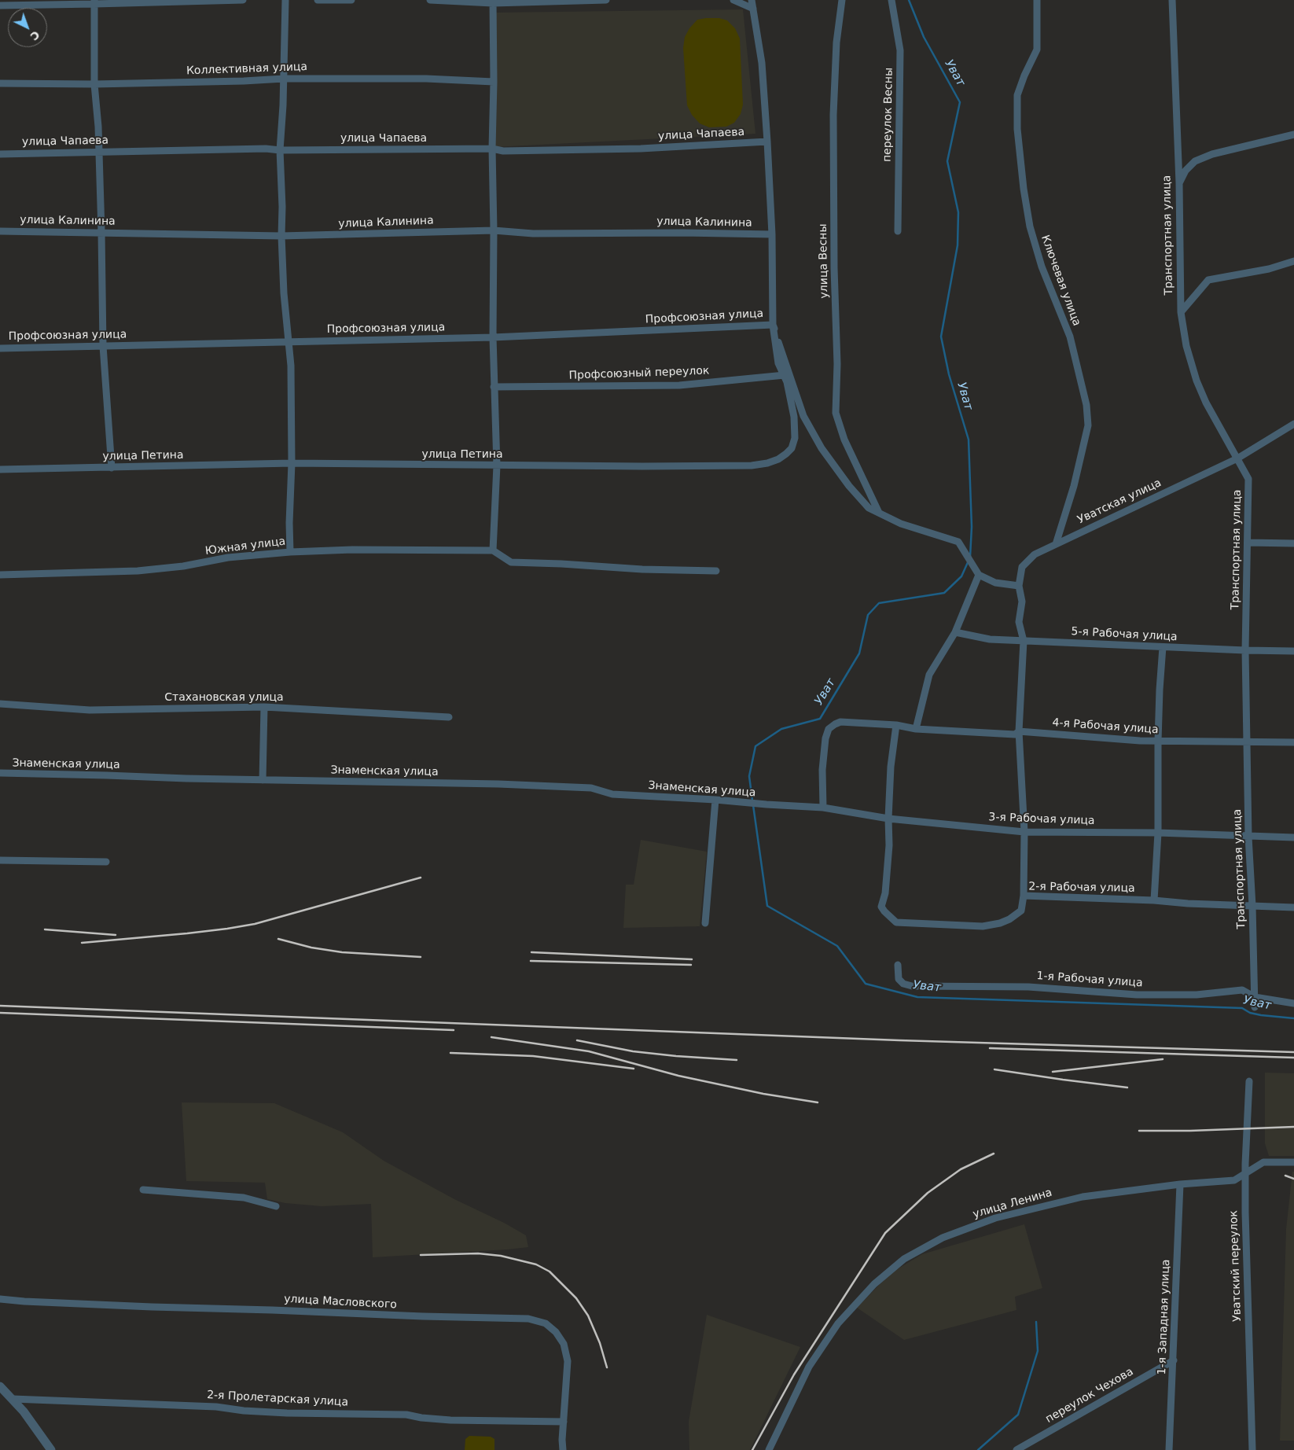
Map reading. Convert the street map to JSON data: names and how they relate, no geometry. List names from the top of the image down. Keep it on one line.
{"streets":{"street":["Коллективная улица","переулок Весны","улица Чапаева","улица Калинина","Транспортная улица","улица Весны","Ключевая улица","Профсоюзная улица","Профсоюзный переулок","улица Петина","Уватская улица","Южная улица","5-я Рабочая улица","Стахановская улица","4-я Рабочая улица","Знаменская улица","3-я Рабочая улица","2-я Рабочая улица","1-я Рабочая улица","улица Ленина","Уватский переулок","улица Масловского","1-я Западная улица","переулок Чехова","2-я Пролетарская улица"]},"crossings":[["Транспортная улица","Уватская улица"],["Транспортная улица","5-я Рабочая улица"],["Транспортная улица","4-я Рабочая улица"],["Транспортная улица","3-я Рабочая улица"],["Транспортная улица","2-я Рабочая улица"],["Транспортная улица","1-я Рабочая улица"],["Ключевая улица","Уватская улица"],["Профсоюзная улица","улица Петина"],["Профсоюзный переулок","улица Петина"],["Уватская улица","5-я Рабочая улица"],["Уватская улица","4-я Рабочая улица"],["Уватская улица","3-я Рабочая улица"],["Уватская улица","2-я Рабочая улица"],["4-я Рабочая улица","3-я Рабочая улица"],["Знаменская улица","3-я Рабочая улица"],["3-я Рабочая улица","2-я Рабочая улица"],["улица Ленина","Уватский переулок"],["улица Ленина","1-я Западная улица"],["улица Масловского","2-я Пролетарская улица"],["1-я Западная улица","переулок Чехова"]],"water":["Уват"],"north":"bottom right"}
